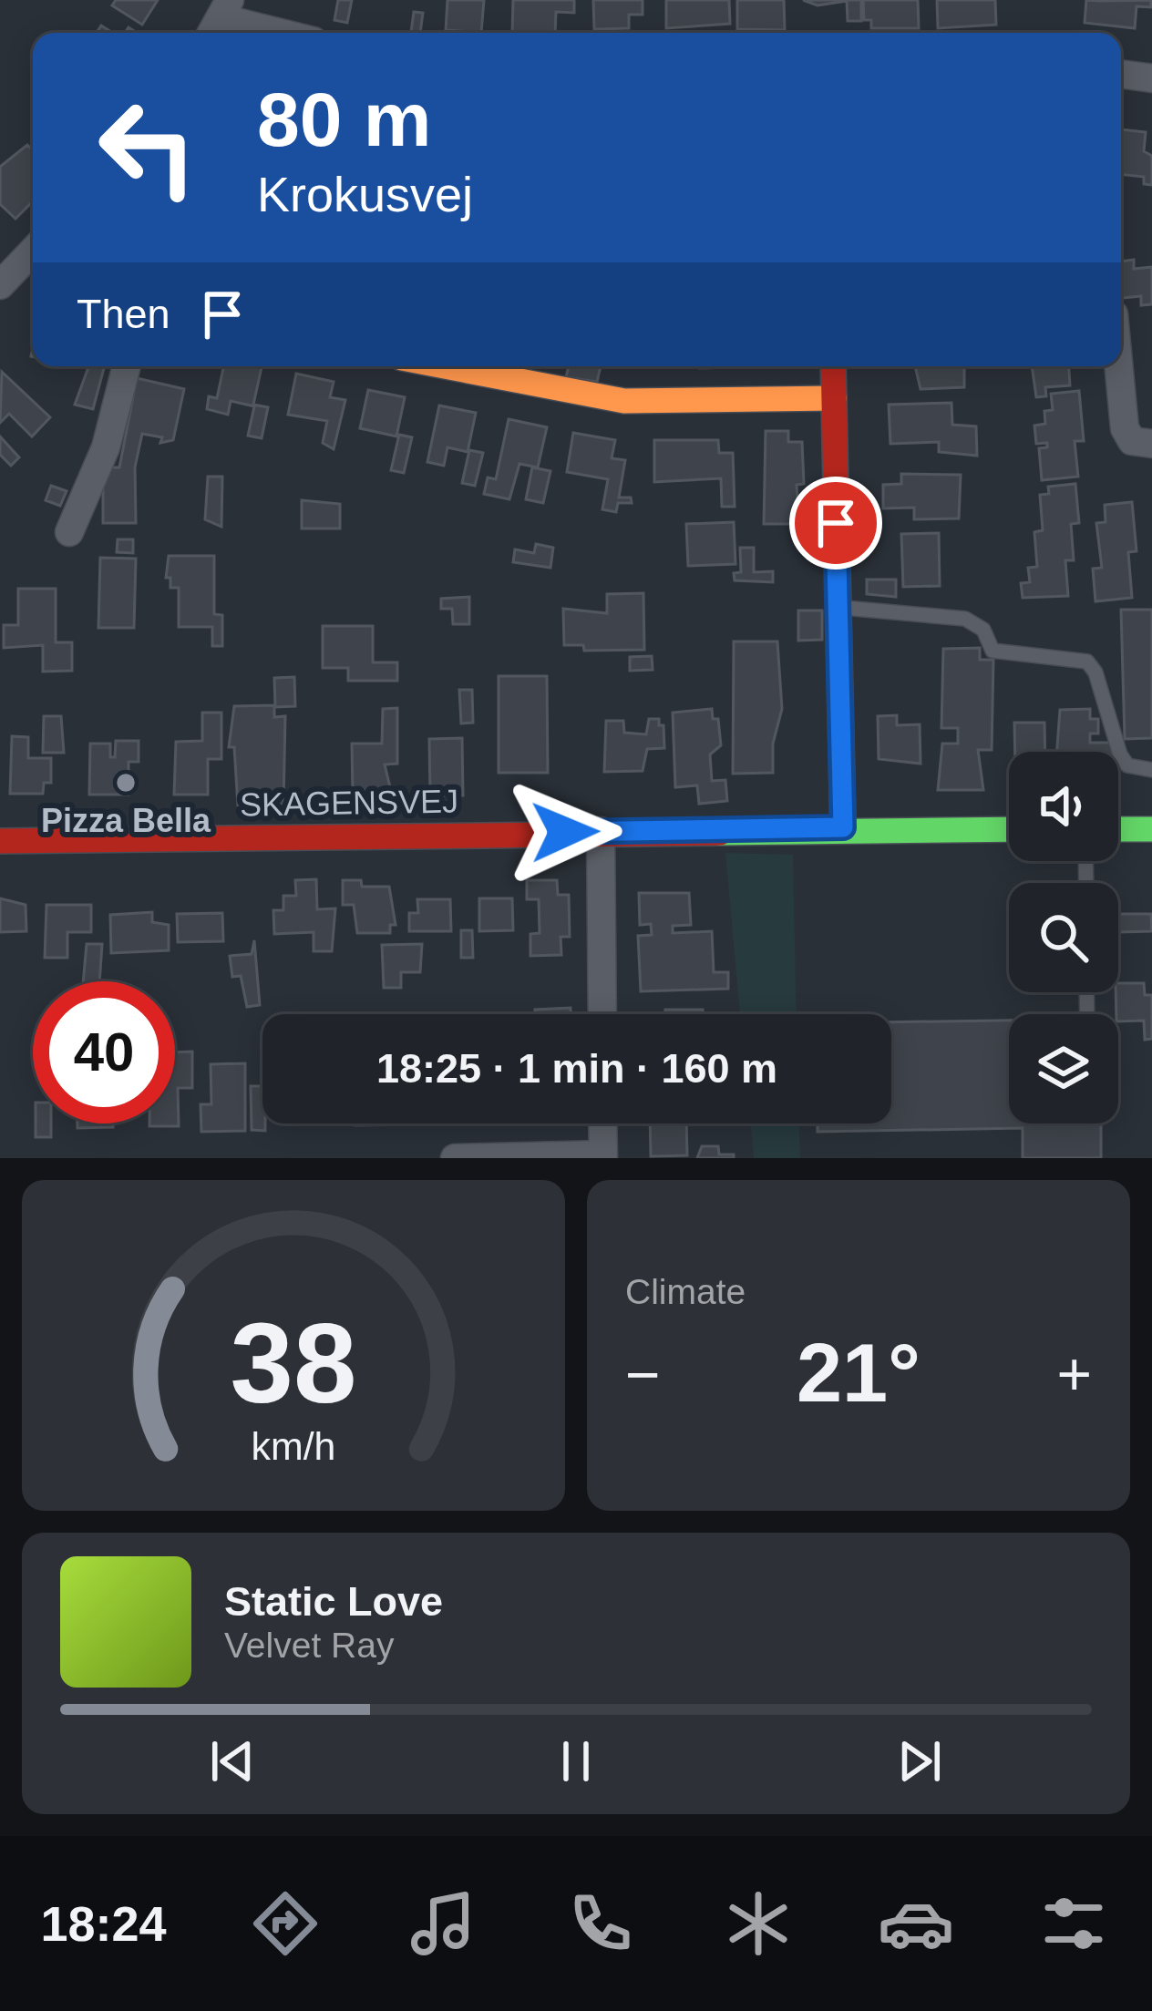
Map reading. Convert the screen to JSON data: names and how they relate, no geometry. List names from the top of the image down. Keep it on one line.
{"streets":{"street":["SKAGENSVEJ"]},"places":["Pizza Bella"],"page":{"turn":["80 m","Krokusvej"],"then":"Then","limit":"40","trip":"18:25 · 1 min · 160 m","tile":"Climate","heat":["−","21°","+"],"song":["Static Love","Velvet Ray"],"tabs":"18:24","gauge":["38","km/h"]}}
